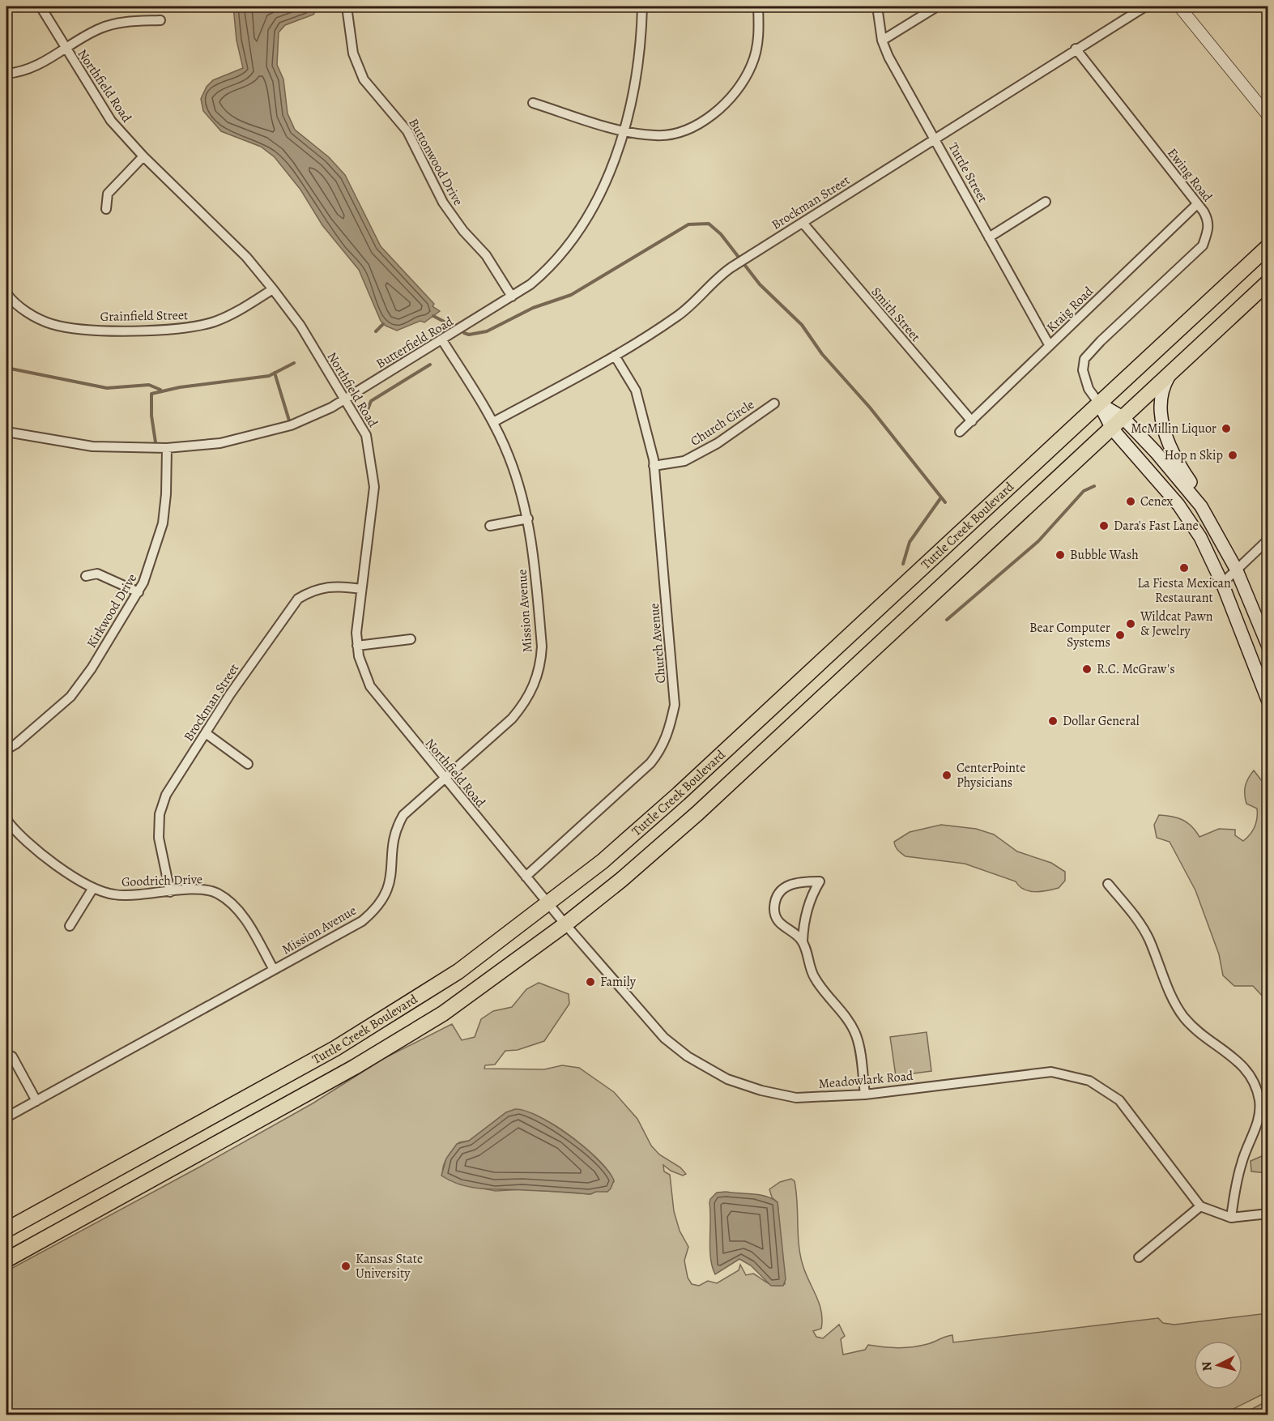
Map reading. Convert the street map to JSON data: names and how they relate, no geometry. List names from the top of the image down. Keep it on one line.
{"streets":{"highway":["Tuttle Creek Boulevard"],"street":["Northfield Road","Buttonwood Drive","Tuttle Street","Ewing Road","Brockman Street","Kraig Road","Smith Street","Grainfield Street","Butterfield Road","Church Circle","Kirkwood Drive","Mission Avenue","Church Avenue","Goodrich Drive","Meadowlark Road"]},"crossings":[["Northfield Road","Brockman Street"],["Northfield Road","Grainfield Street"],["Northfield Road","Butterfield Road"],["Northfield Road","Tuttle Creek Boulevard"],["Northfield Road","Mission Avenue"],["Northfield Road","Church Avenue"],["Northfield Road","Meadowlark Road"],["Buttonwood Drive","Butterfield Road"],["Tuttle Street","Brockman Street"],["Tuttle Street","Kraig Road"],["Ewing Road","Brockman Street"],["Ewing Road","Kraig Road"],["Ewing Road","Tuttle Creek Boulevard"],["Brockman Street","Smith Street"],["Brockman Street","Mission Avenue"],["Brockman Street","Church Avenue"],["Brockman Street","Goodrich Drive"],["Kraig Road","Smith Street"],["Butterfield Road","Kirkwood Drive"],["Butterfield Road","Mission Avenue"],["Church Circle","Church Avenue"],["Tuttle Creek Boulevard","Meadowlark Road"],["Mission Avenue","Goodrich Drive"]],"places":["McMillin Liquor","Hop n Skip","Cenex","Dara's Fast Lane","Bubble Wash","La Fiesta Mexican Restaurant","Wildcat Pawn & Jewelry","Bear Computer Systems","R.C. McGraw's","Dollar General","CenterPointe Physicians","Family","Kansas State University"],"north":"left"}
